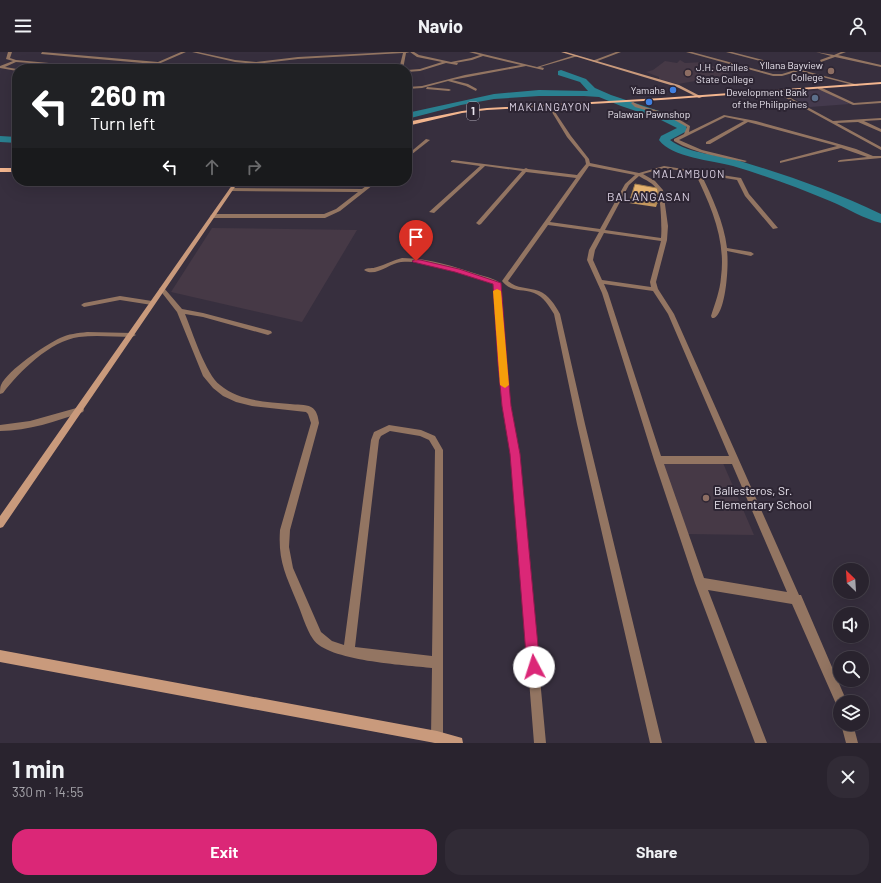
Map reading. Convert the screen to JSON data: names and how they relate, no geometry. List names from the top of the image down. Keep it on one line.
{"streets":{"main road":["1"]},"districts":["MAKIANGAYON","MALAMBUON","BALANGASAN"],"places":["Yllana Bayview College","J.H. Cerilles State College","Yamaha","Development Bank of the Philippines","Palawan Pawnshop","Ballesteros, Sr. Elementary School"],"north":"top left","page":{"header":"Navio","turn":["260 m","Turn left"],"heading":["1 min","330 m · 14:55"],"buttons":["Exit","Share"]}}
